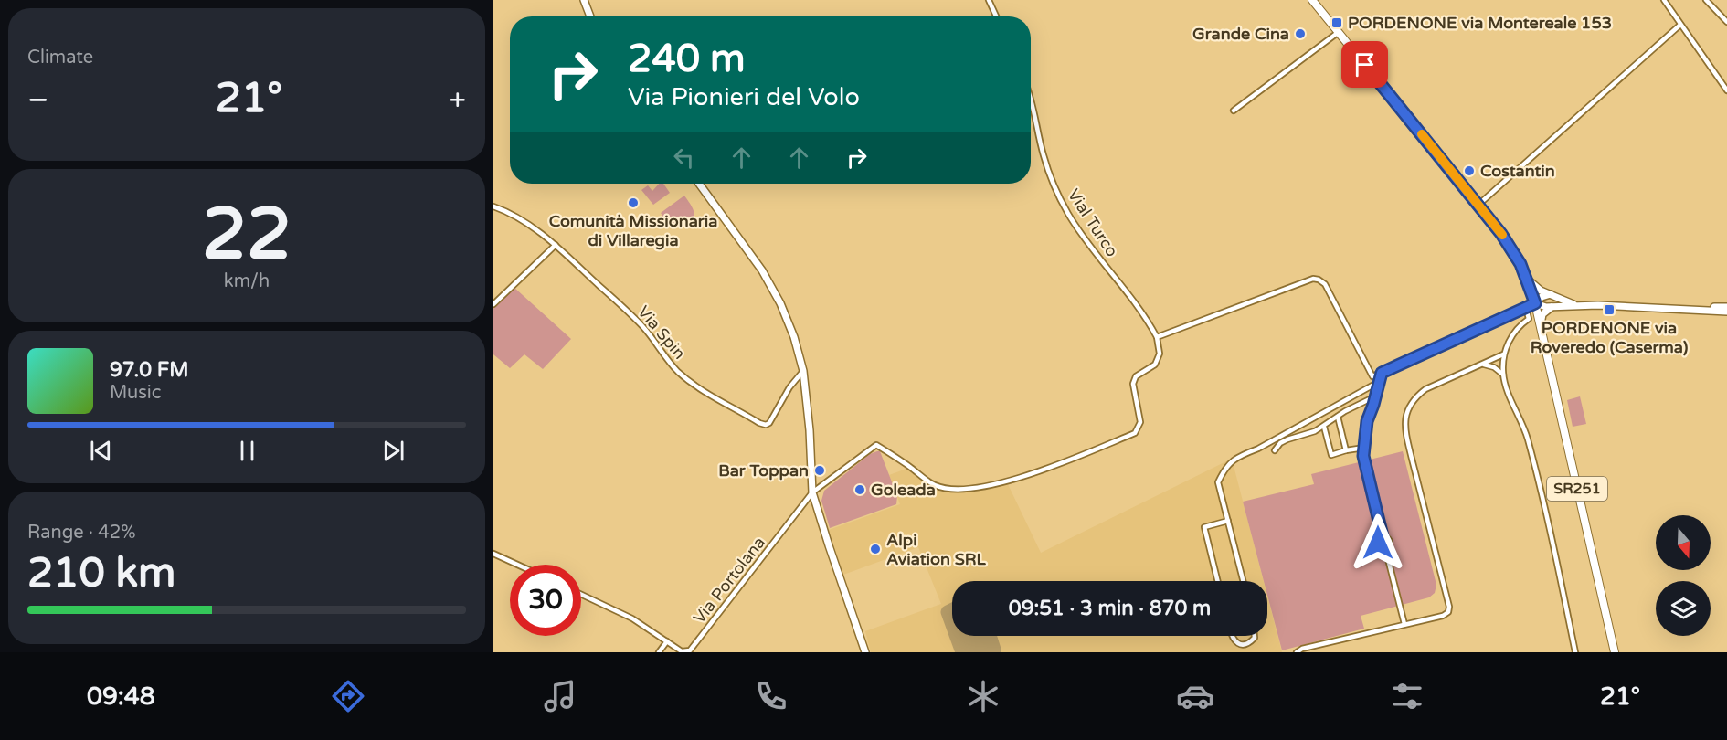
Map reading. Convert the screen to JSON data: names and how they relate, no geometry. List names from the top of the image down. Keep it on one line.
{"streets":{"main road":["SR251"],"street":["Vial Turco","Via Spin","Via Portolana"]},"places":{"transit":["PORDENONE via Montereale 153","PORDENONE via Roveredo (Caserma)"],"other":["Grande Cina","Costantin","Comunità Missionaria di Villaregia","Bar Toppan","Goleada","Alpi Aviation SRL"]},"north":"bottom","page":{"tile":["Climate",["22","km/h"],["Range · 42%","210 km"]],"turn":["240 m","Via Pionieri del Volo"],"heat":["−","21°","+"],"song":["97.0 FM","Music"],"limit":"30","trip":"09:51 · 3 min · 870 m","tabs":["09:48","21°"]}}
